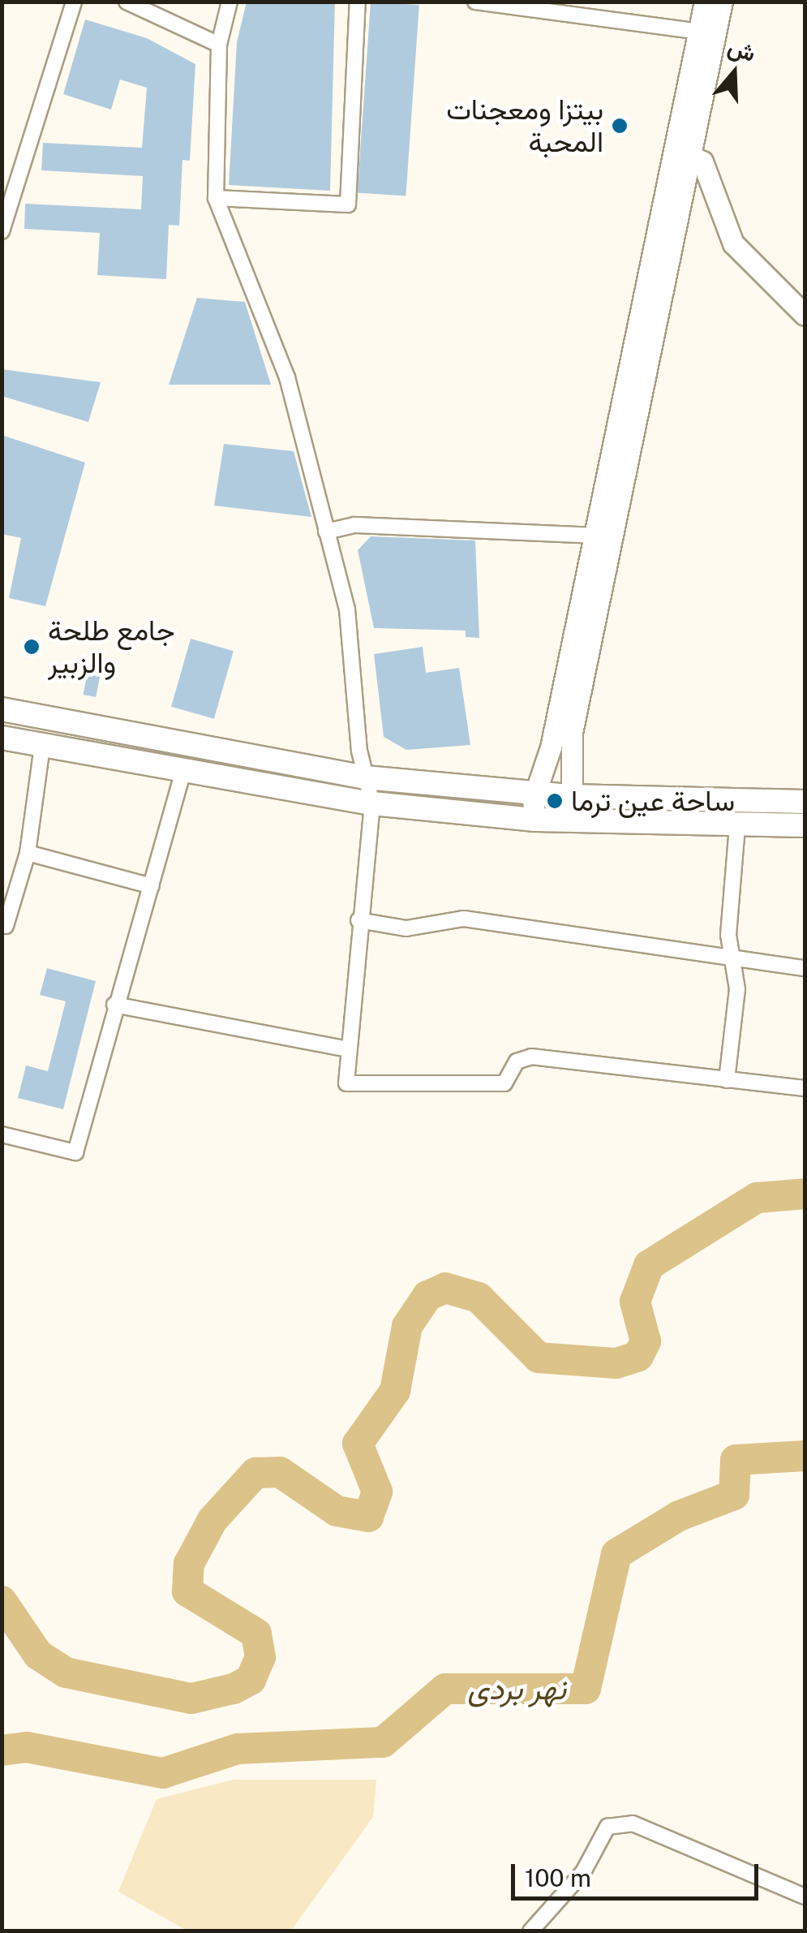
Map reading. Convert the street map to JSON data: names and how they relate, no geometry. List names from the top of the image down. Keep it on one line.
{"water":["نهر بردى"],"places":["بيتزا ومعجنات المحبة","جامع طلحة والزبير","ساحة عين ترما"],"scale_bar":"100 m","north":"top"}
